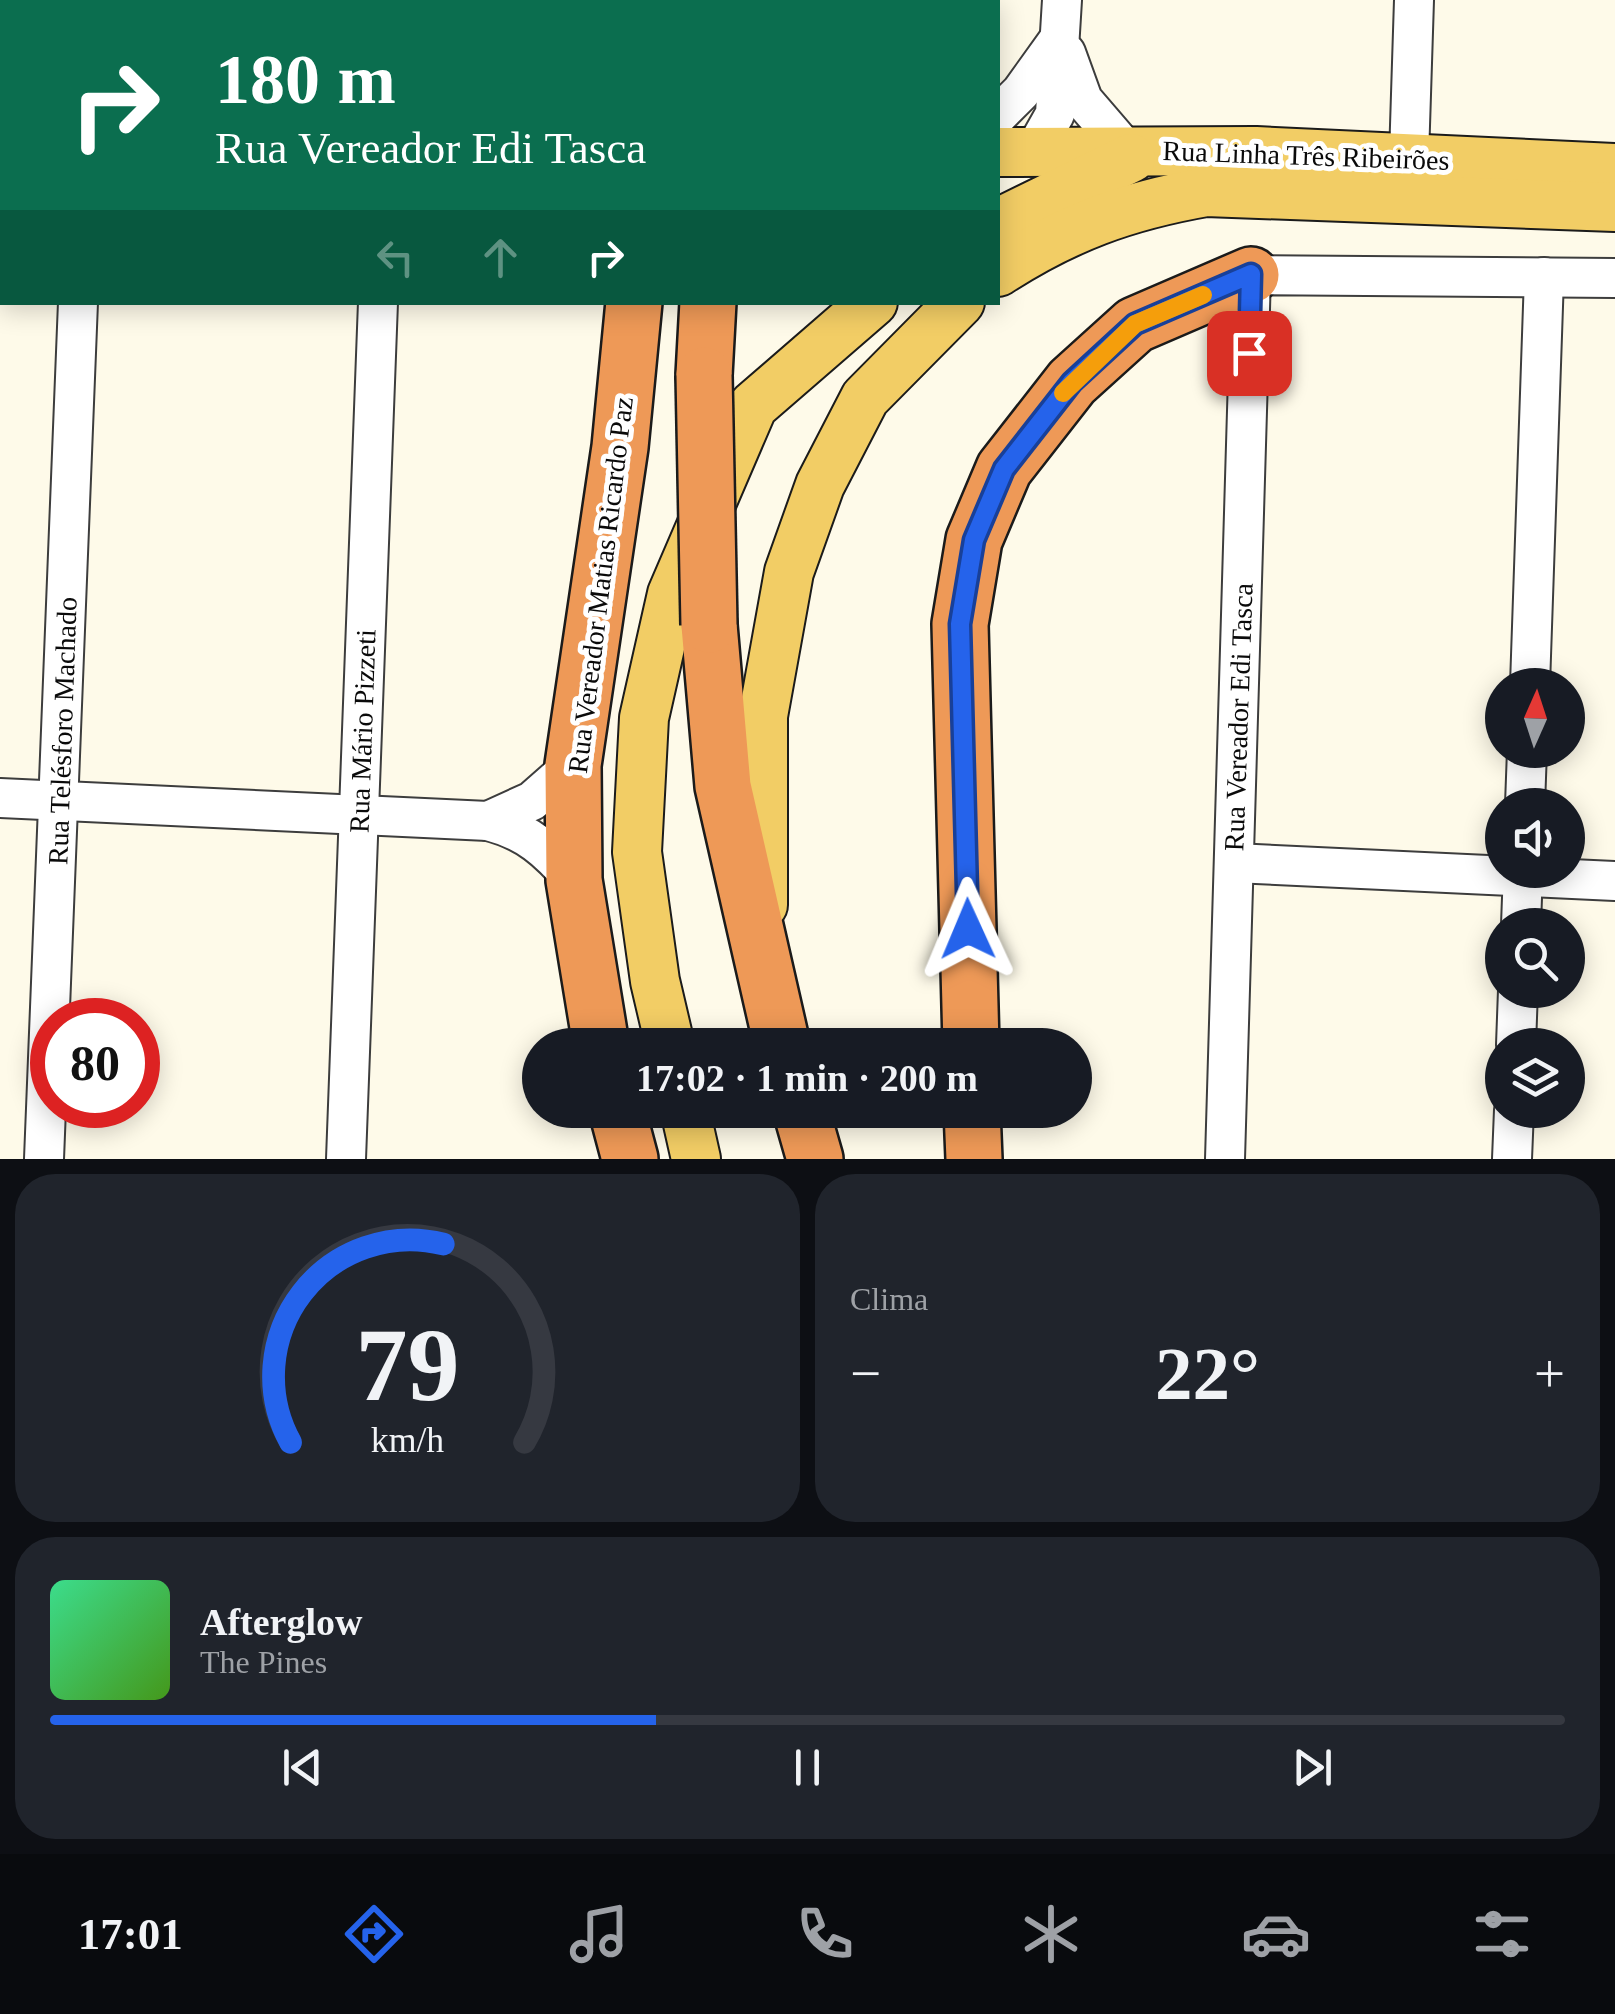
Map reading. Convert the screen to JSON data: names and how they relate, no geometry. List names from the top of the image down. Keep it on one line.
{"streets":{"highway":["Rua Vereador Matias Ricardo Paz"],"main road":["Rua Linha Três Ribeirões"],"street":["Rua Vereador Edi Tasca","Rua Telésforo Machado","Rua Mário Pizzeti"]},"north":"top","page":{"turn":["180 m","Rua Vereador Edi Tasca"],"limit":"80","trip":"17:02 · 1 min · 200 m","tile":"Clima","heat":["−","22°","+"],"song":["Afterglow","The Pines"],"tabs":"17:01","gauge":["79","km/h"]}}
